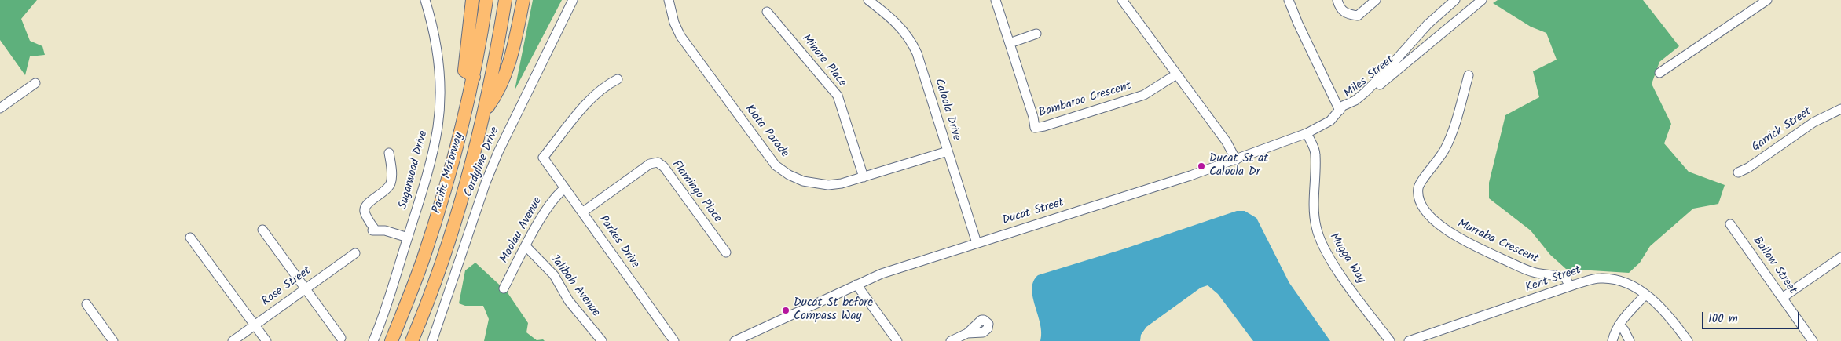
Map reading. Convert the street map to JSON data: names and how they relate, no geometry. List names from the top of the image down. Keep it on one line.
{"streets":{"highway":["Pacific Motorway"],"street":["Minore Place","Miles Street","Bambaroo Crescent","Caloola Drive","Garrick Street","Kiata Parade","Cordyline Drive","Sugarwood Drive","Flamingo Place","Ducat Street","Moolau Avenue","Parkes Drive","Murraba Crescent","Mugga Way","Ballow Street","Kent Street","Jalibah Avenue","Rose Street"]},"crossings":[["Minore Place","Kiata Parade"],["Miles Street","Ducat Street"],["Caloola Drive","Kiata Parade"],["Caloola Drive","Ducat Street"],["Flamingo Place","Parkes Drive"],["Ducat Street","Mugga Way"],["Moolau Avenue","Parkes Drive"],["Moolau Avenue","Jalibah Avenue"],["Murraba Crescent","Kent Street"]],"places":["Ducat St at Caloola Dr","Ducat St before Compass Way"],"scale_bar":"100 m"}
